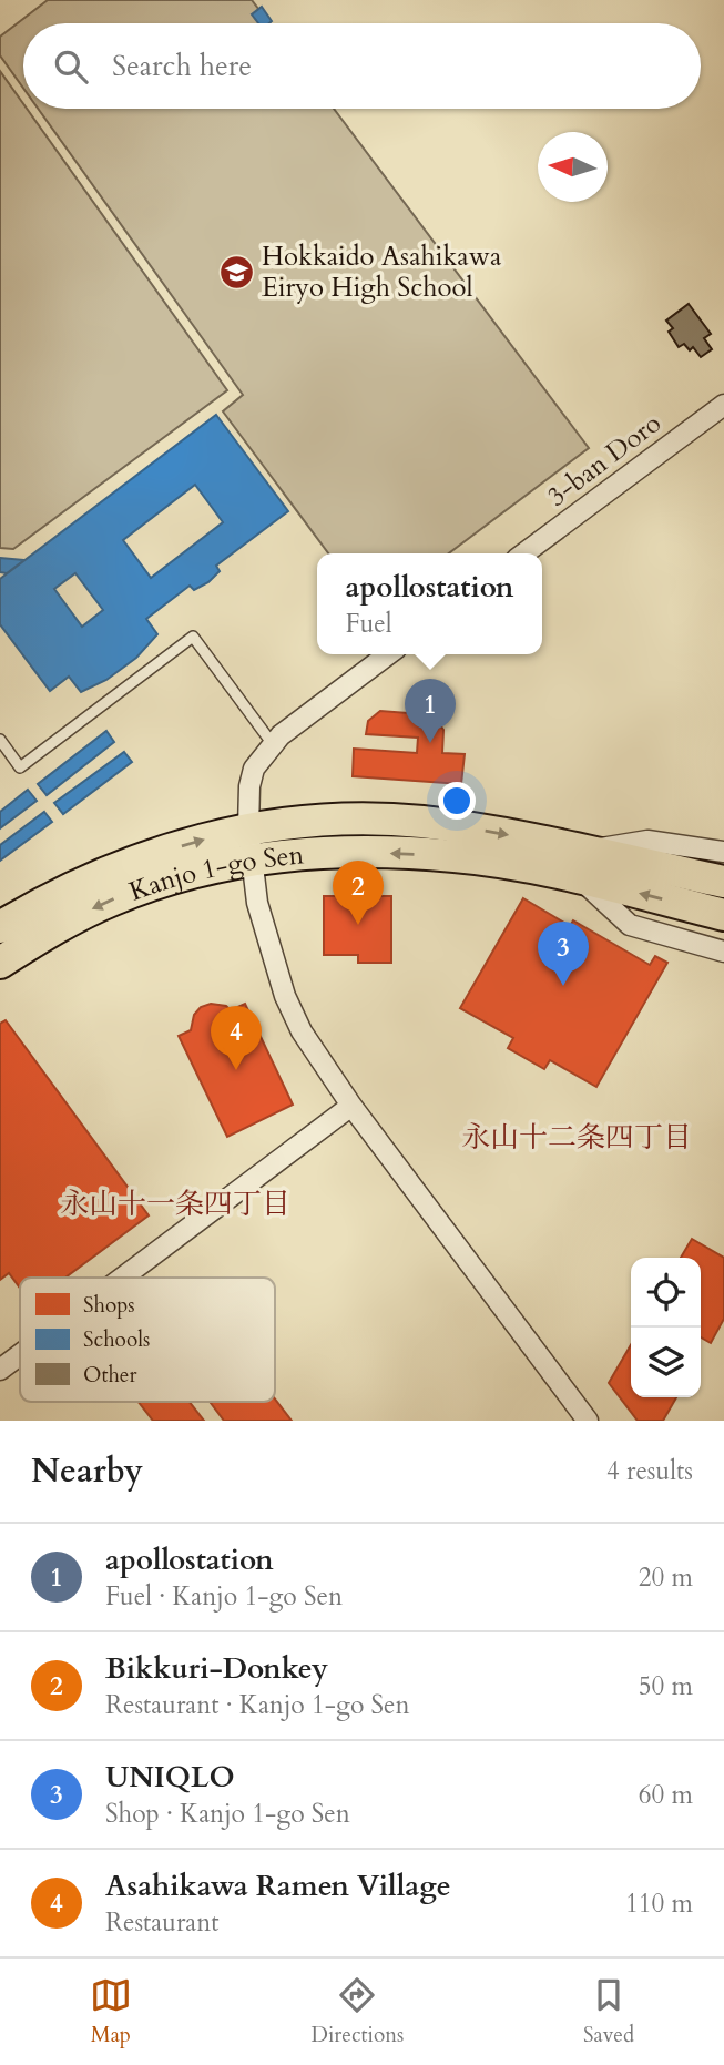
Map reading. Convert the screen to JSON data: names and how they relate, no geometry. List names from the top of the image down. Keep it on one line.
{"streets":{"main road":["Kanjo 1-go Sen"],"street":["3-ban Doro"]},"districts":["永山十二条四丁目","永山十一条四丁目"],"places":{"school or university":["Hokkaido Asahikawa Eiryo High School"]},"legend":["Shops","Schools","Other"],"north":"left","page":{"search":"Search here","popup":["apollostation","Fuel"],"pins":["1","2","3","4"],"heading":["Nearby","4 results"],"list":[{"mark":"1","name":"apollostation","note":"Fuel · Kanjo 1-go Sen","value":"20 m"},{"mark":"2","name":"Bikkuri-Donkey","note":"Restaurant · Kanjo 1-go Sen","value":"50 m"},{"mark":"3","name":"UNIQLO","note":"Shop · Kanjo 1-go Sen","value":"60 m"},{"mark":"4","name":"Asahikawa Ramen Village","note":"Restaurant","value":"110 m"}],"nav":["Map","Directions","Saved"]}}
